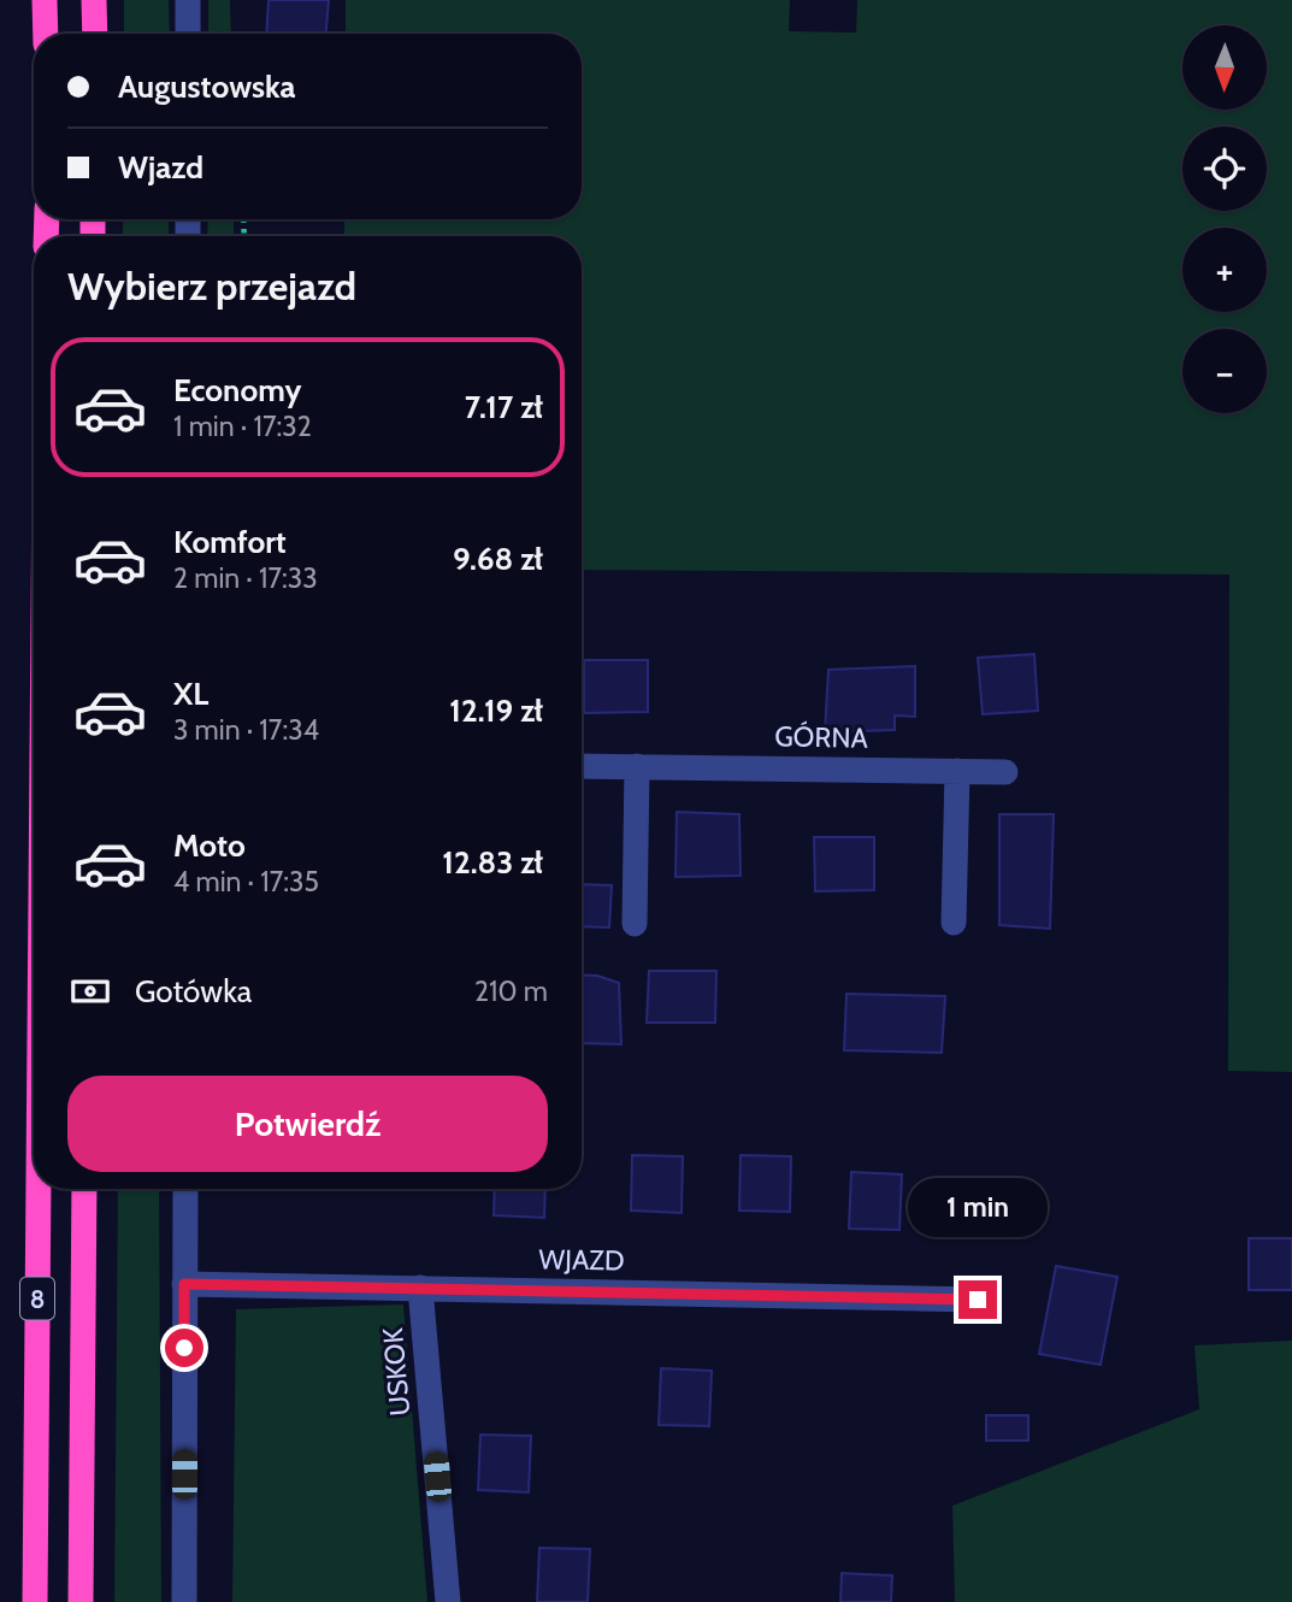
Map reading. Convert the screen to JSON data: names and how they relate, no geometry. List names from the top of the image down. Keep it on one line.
{"streets":{"highway":["8"],"street":["GÓRNA","WJAZD","USKOK"]},"crossings":[["WJAZD","USKOK"]],"north":"bottom","page":{"map_buttons":["+","−"],"banner":["Augustowska","Wjazd"],"heading":"Wybierz przejazd","list":[{"name":"Economy","note":"1 min · 17:32","value":"7.17 zł"},{"name":"Komfort","note":"2 min · 17:33","value":"9.68 zł"},{"name":"XL","note":"3 min · 17:34","value":"12.19 zł"},{"name":"Moto","note":"4 min · 17:35","value":"12.83 zł"}],"pay":["Gotówka","210 m"],"buttons":"Potwierdź","bubble":"1 min"}}
